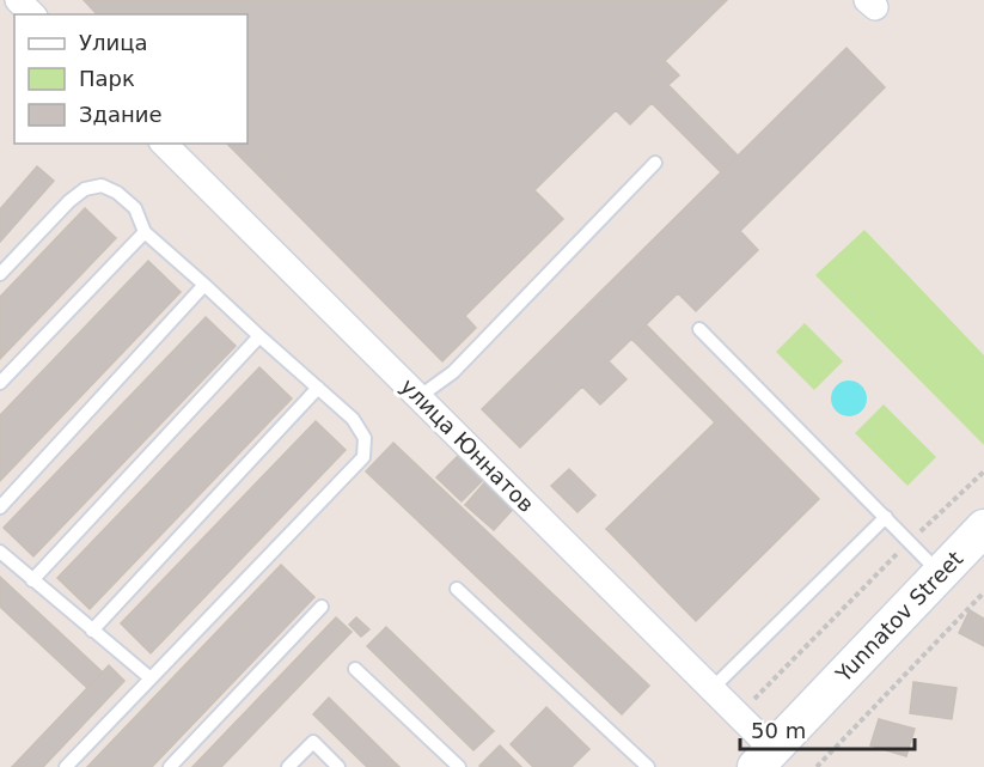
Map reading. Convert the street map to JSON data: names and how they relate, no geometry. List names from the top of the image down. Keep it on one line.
{"streets":{"main road":["Yunnatov Street"],"street":["улица Юннатов"]},"crossings":[["улица Юннатов","Yunnatov Street"]],"legend":["Улица","Парк","Здание"],"scale_bar":"50 m"}
